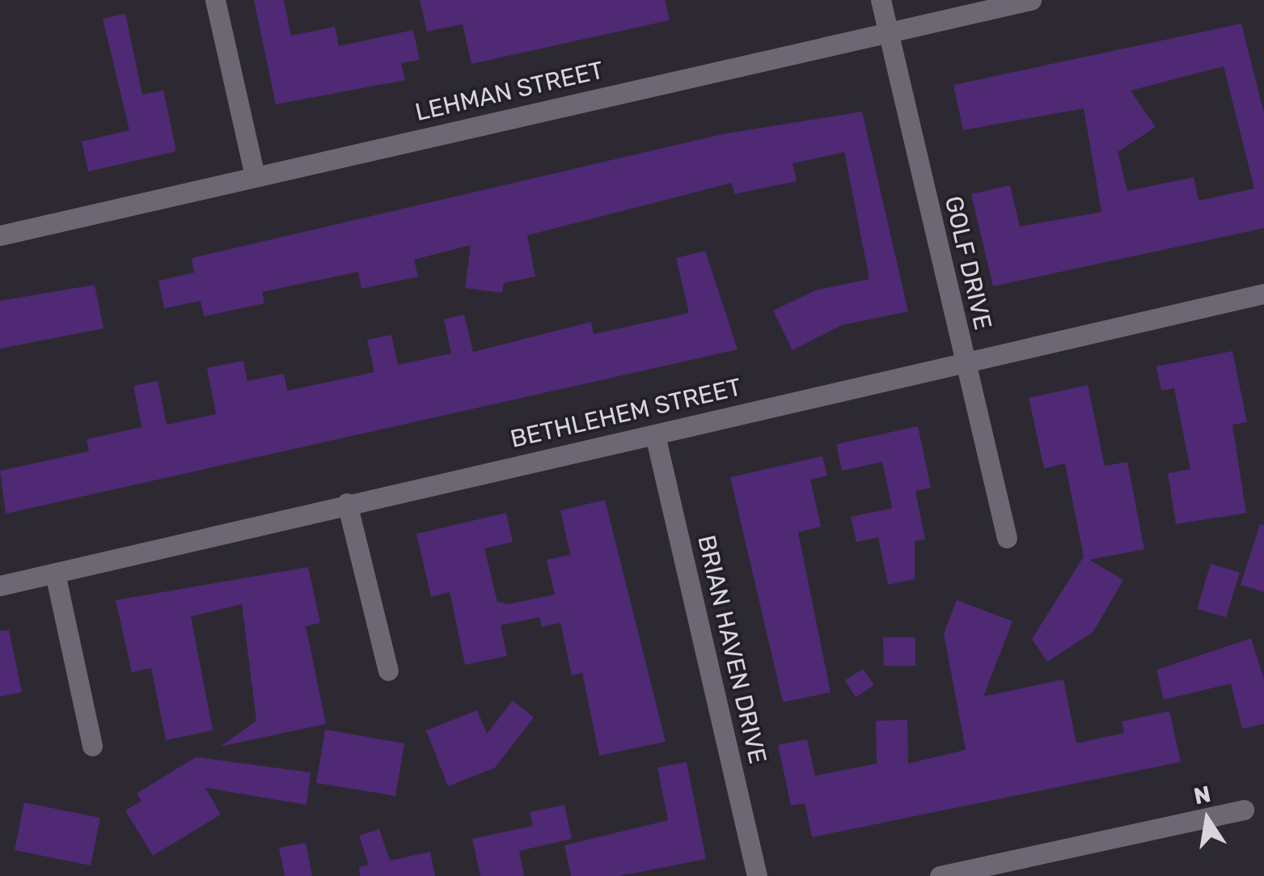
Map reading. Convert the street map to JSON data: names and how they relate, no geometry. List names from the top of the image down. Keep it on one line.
{"streets":{"street":["LEHMAN STREET","GOLF DRIVE","BETHLEHEM STREET","BRIAN HAVEN DRIVE"]},"crossings":[["LEHMAN STREET","GOLF DRIVE"],["GOLF DRIVE","BETHLEHEM STREET"],["BETHLEHEM STREET","BRIAN HAVEN DRIVE"]],"north":"top"}
